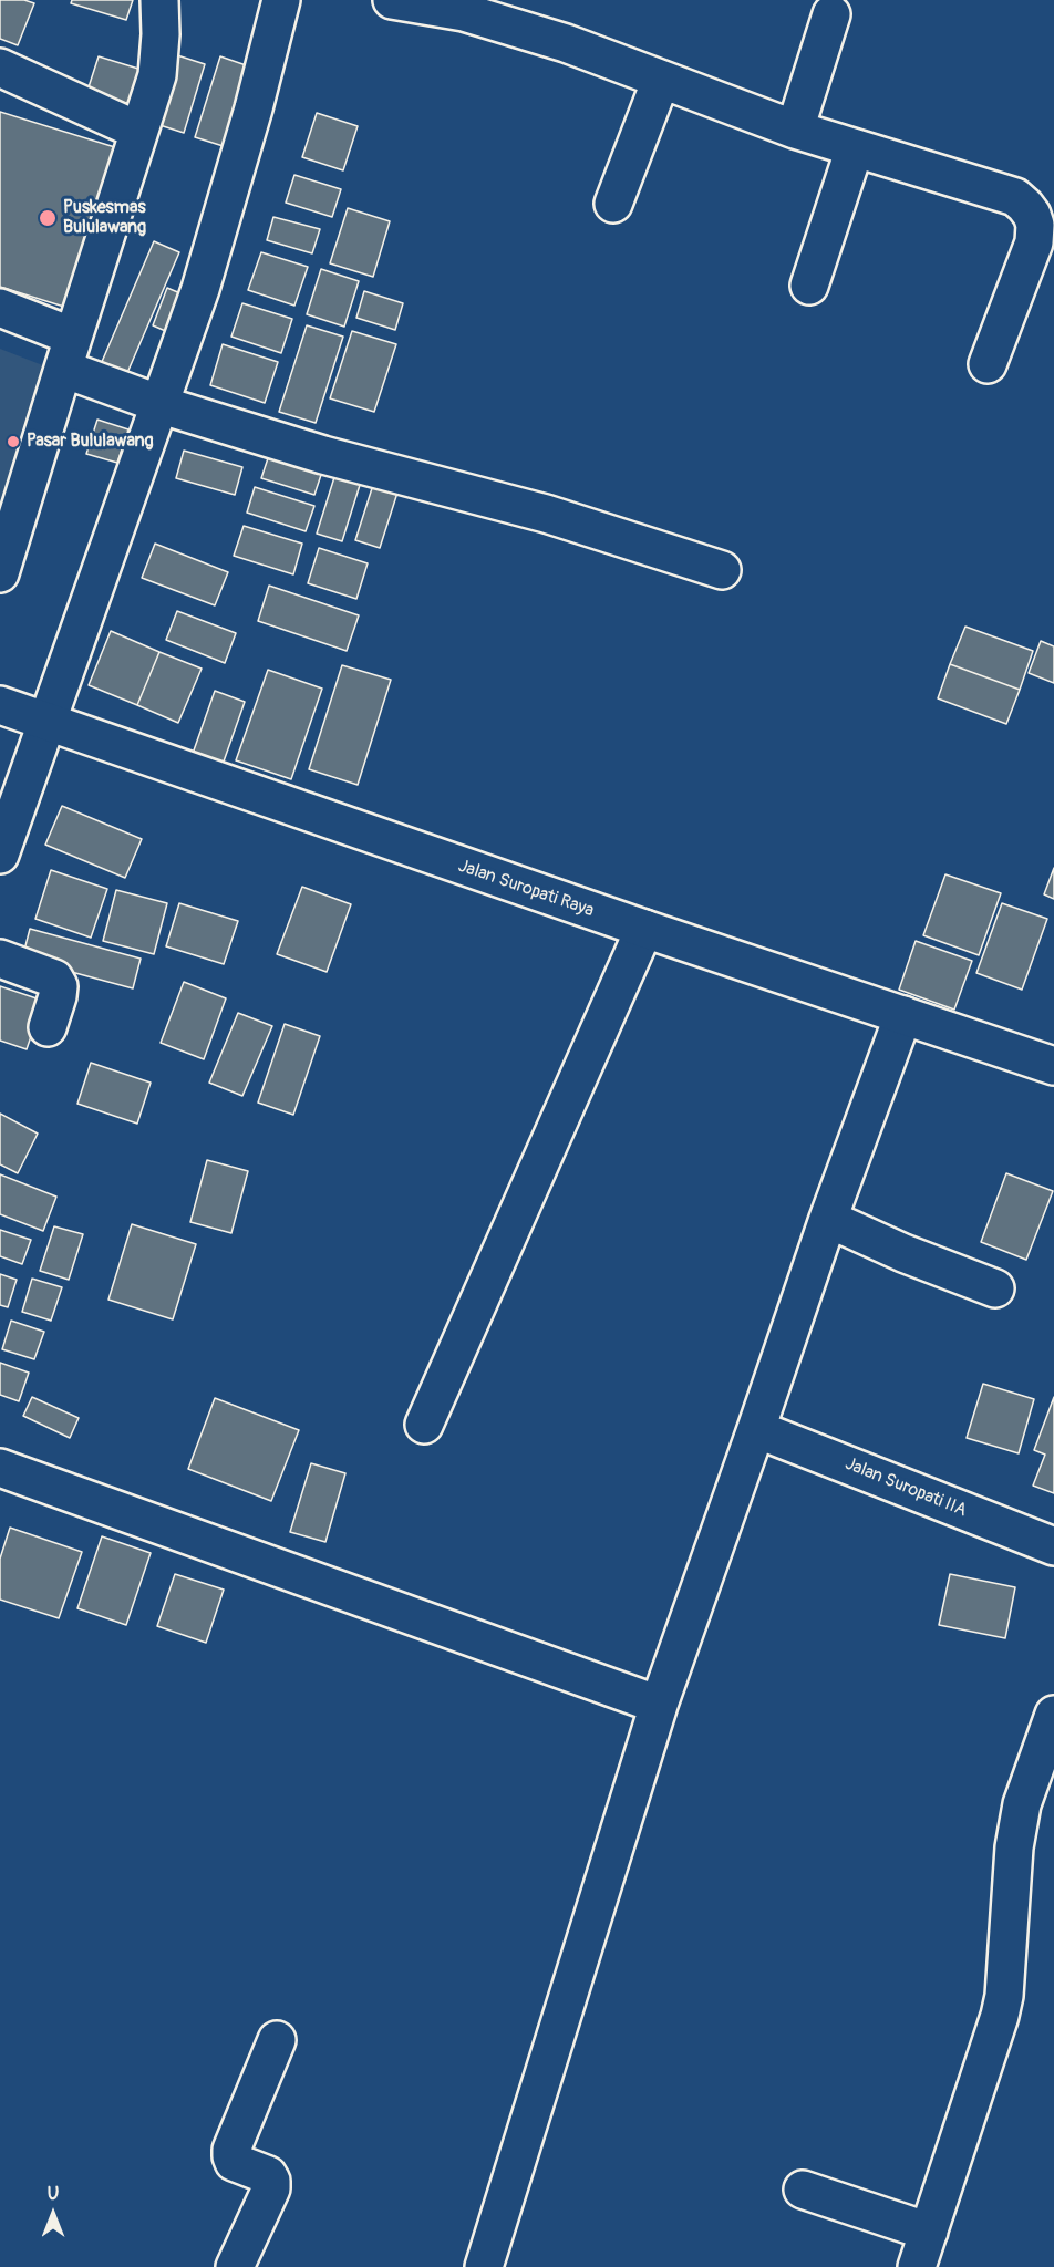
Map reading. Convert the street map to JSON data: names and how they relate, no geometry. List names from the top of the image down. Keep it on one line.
{"streets":{"street":["Jalan Suropati Raya","Jalan Suropati IIA"]},"places":["Puskesmas Bululawang","Pasar Bululawang"],"north":"top"}
